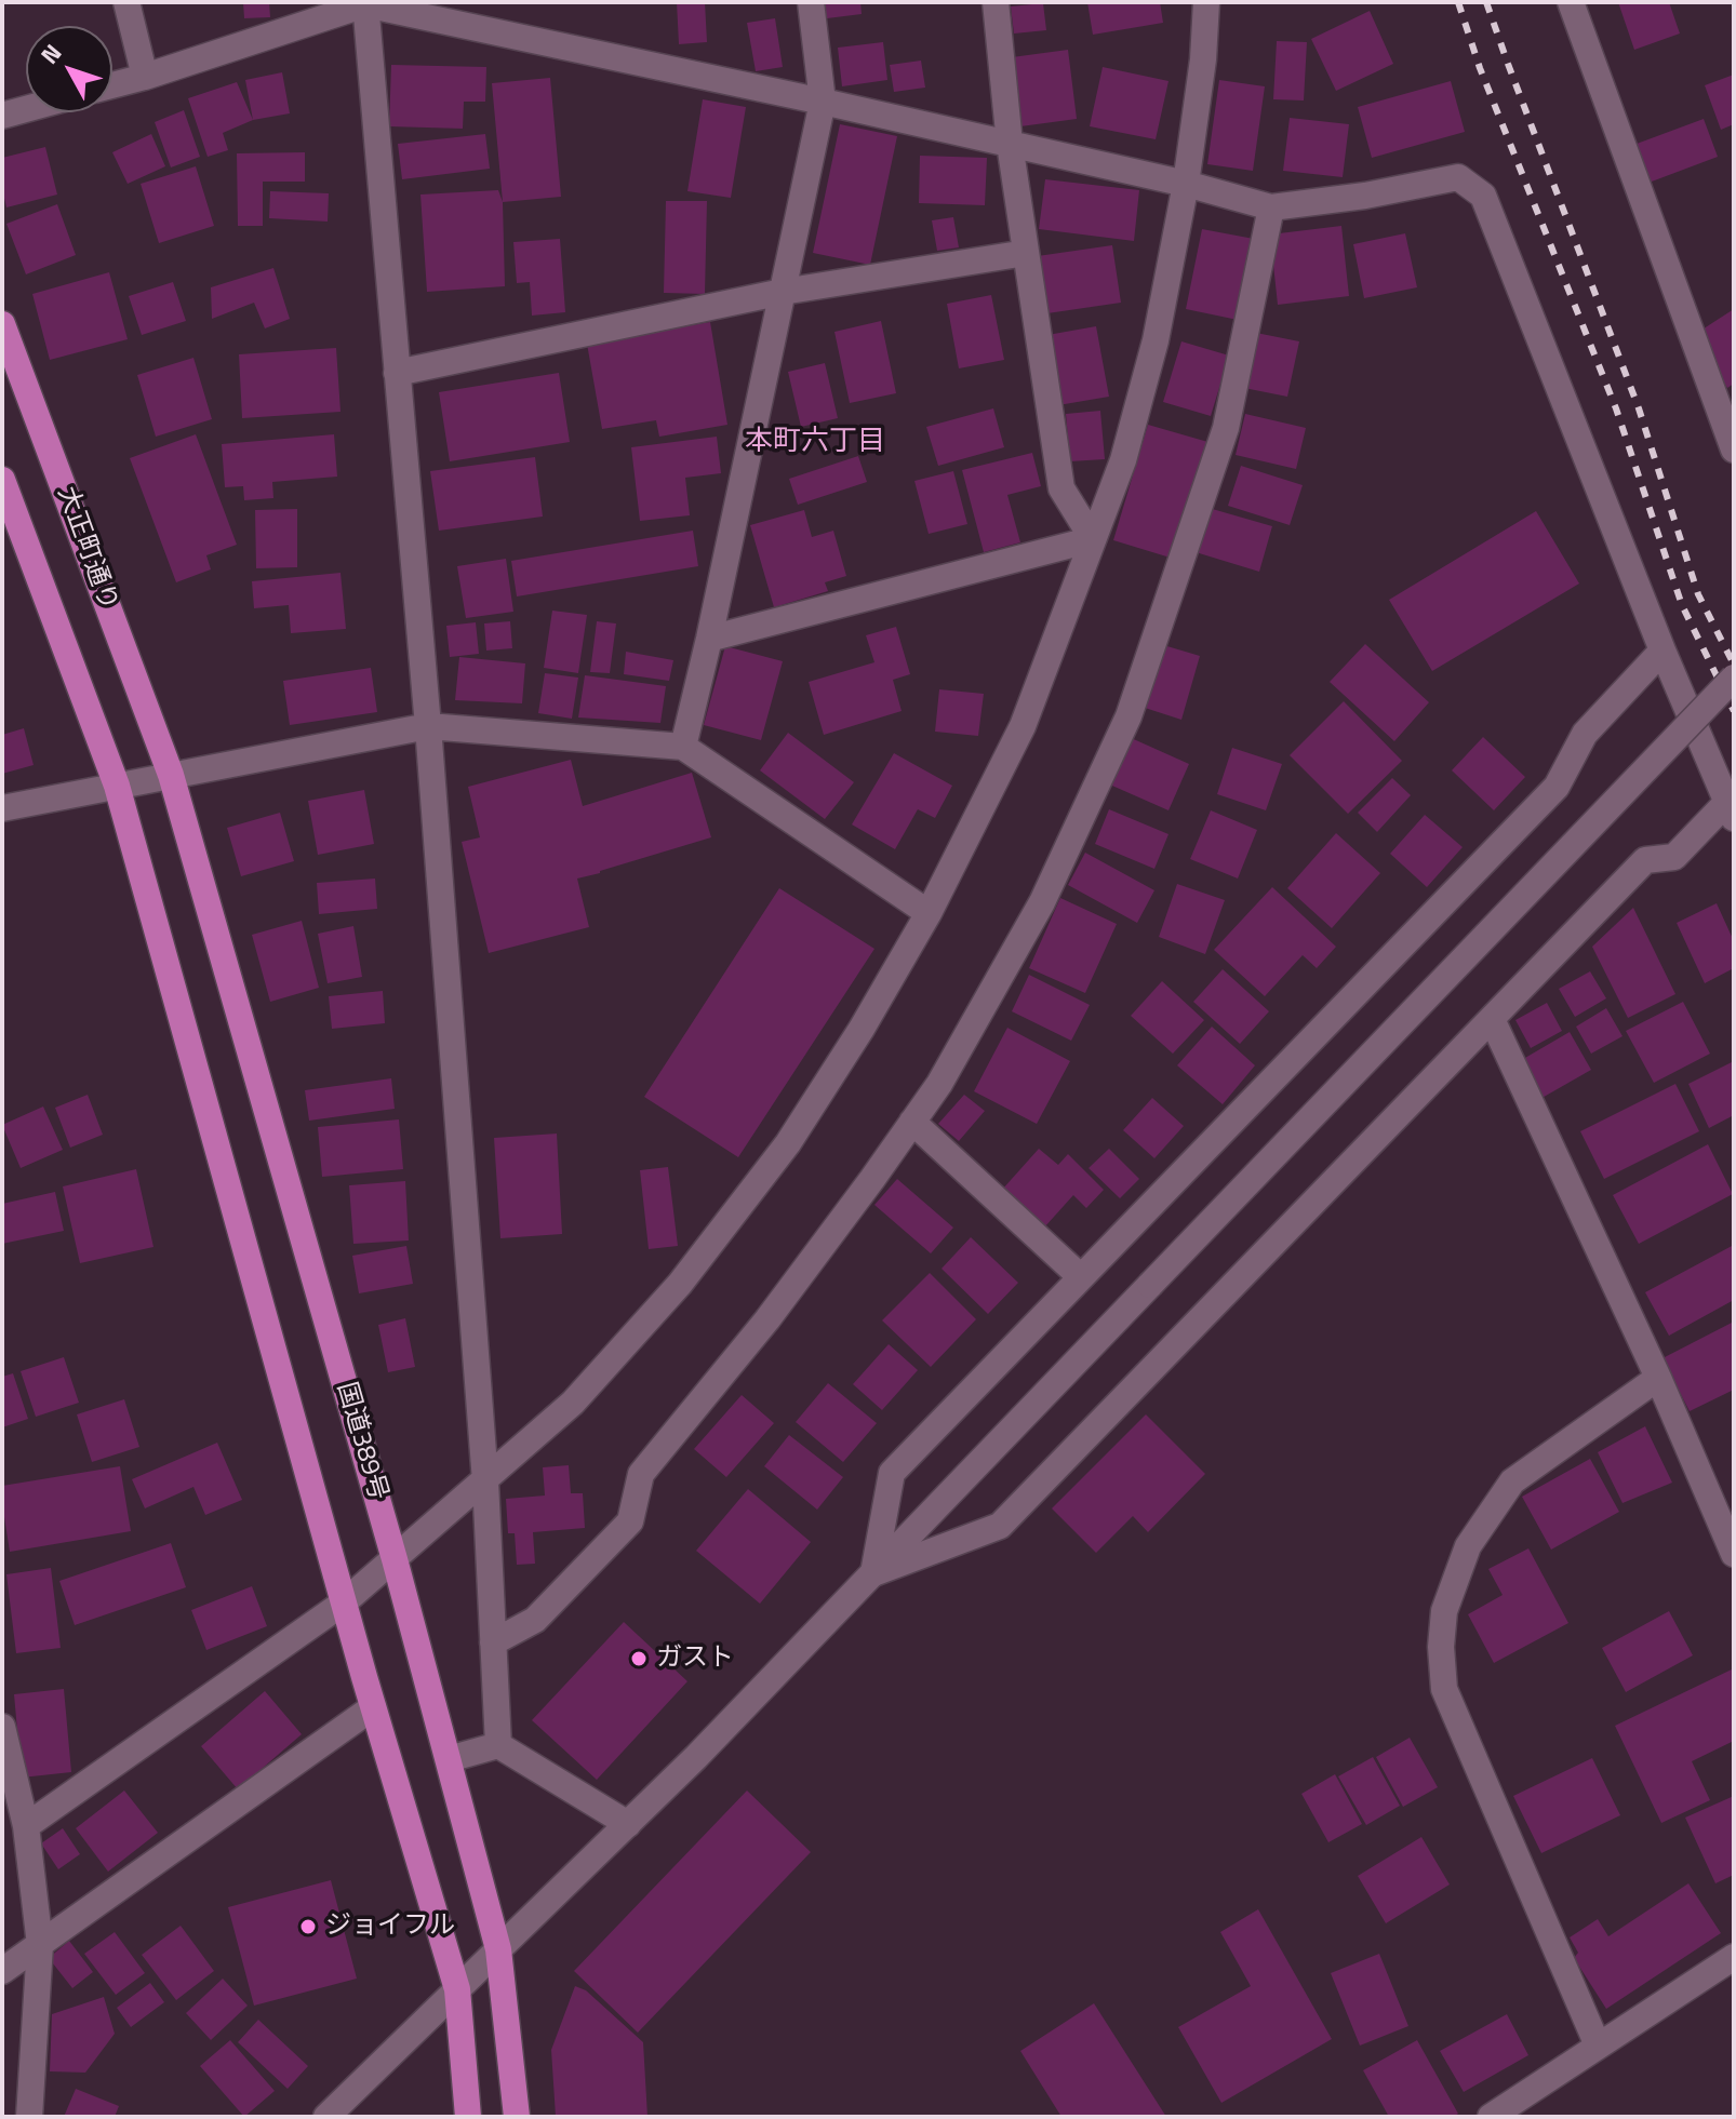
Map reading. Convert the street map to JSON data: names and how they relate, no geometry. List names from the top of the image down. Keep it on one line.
{"streets":{"highway":["大正町通り","国道389号"]},"crossings":[["大正町通り","国道389号"]],"districts":["本町六丁目"],"places":["ガスト","ジョイフル"],"north":"top left"}
